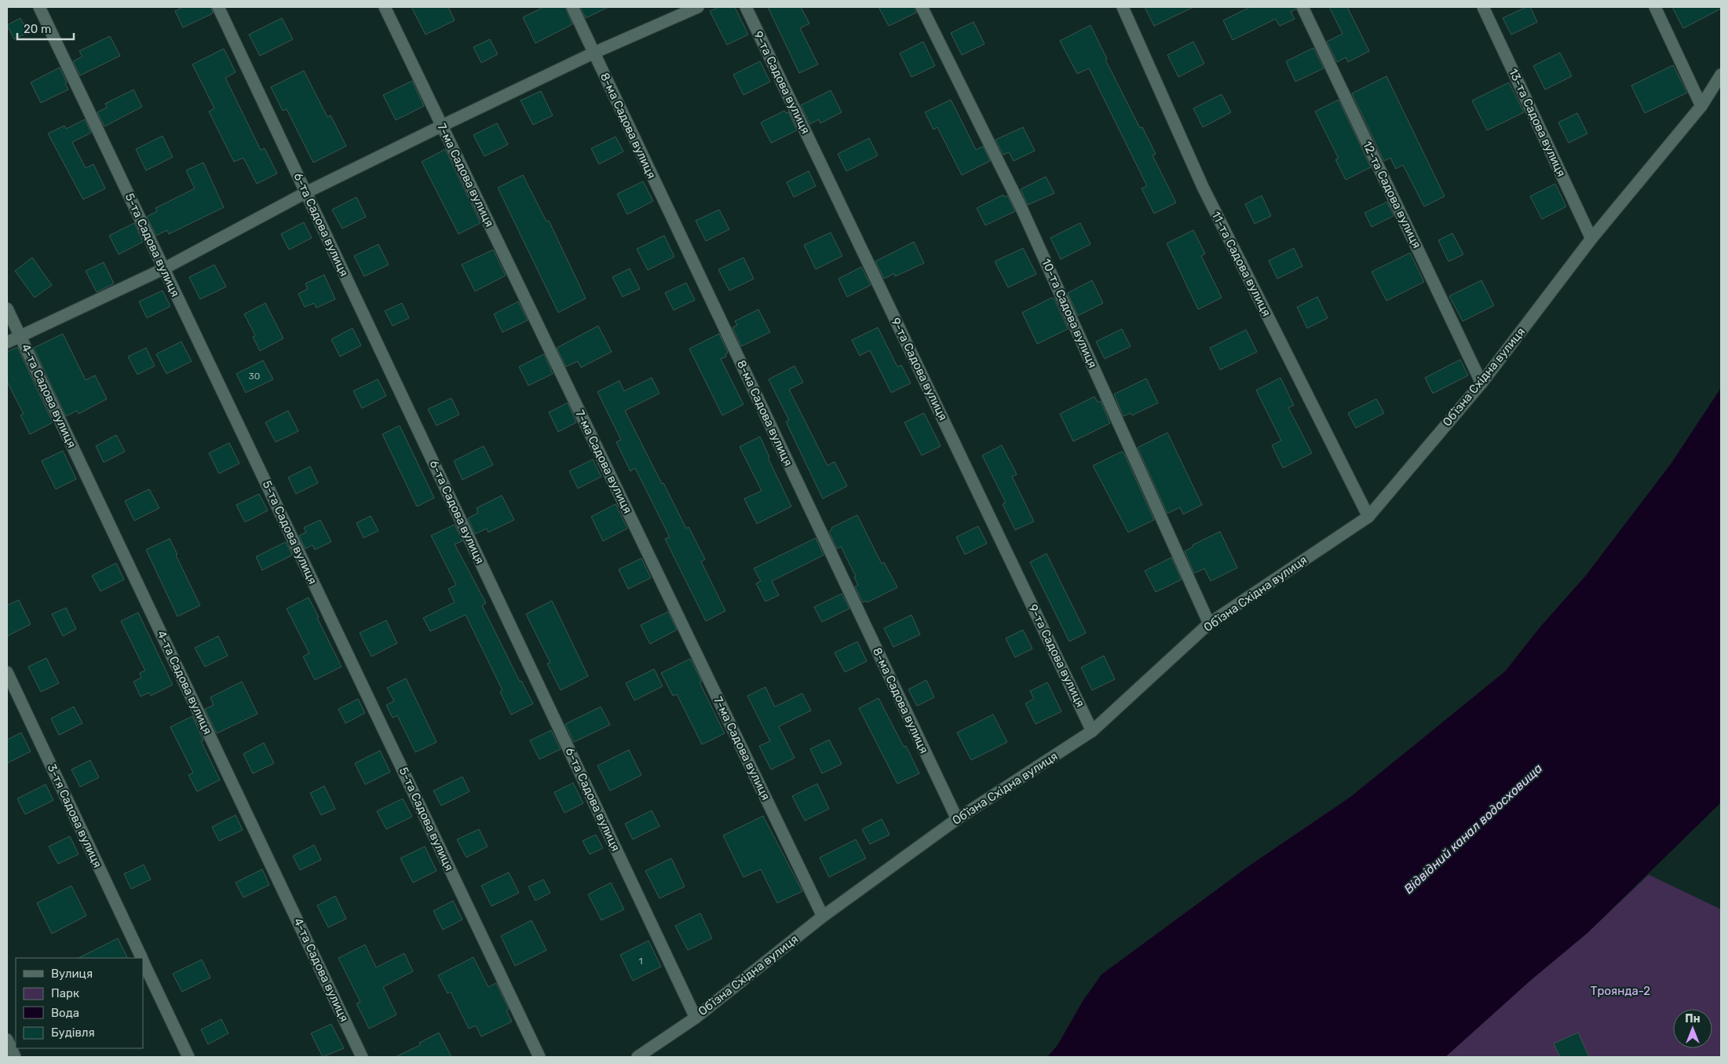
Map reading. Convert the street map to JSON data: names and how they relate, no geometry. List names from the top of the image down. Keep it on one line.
{"streets":{"street":["9-та Садова вулиця","13-та Садова вулиця","8-ма Садова вулиця","7-ма Садова вулиця","12-та Садова вулиця","6-та Садова вулиця","5-та Садова вулиця","11-та Садова вулиця","10-та Садова вулиця","Обʼїзна Східна вулиця","4-та Садова вулиця","3-тя Садова вулиця"]},"crossings":[["9-та Садова вулиця","Обʼїзна Східна вулиця"],["13-та Садова вулиця","Обʼїзна Східна вулиця"],["8-ма Садова вулиця","Обʼїзна Східна вулиця"],["7-ма Садова вулиця","Обʼїзна Східна вулиця"],["12-та Садова вулиця","Обʼїзна Східна вулиця"],["6-та Садова вулиця","Обʼїзна Східна вулиця"],["11-та Садова вулиця","Обʼїзна Східна вулиця"],["10-та Садова вулиця","Обʼїзна Східна вулиця"]],"water":["Відвідний канал водосховища"],"parks":["Троянда-2"],"house_numbers":["30","1"],"legend":["Вулиця","Парк","Вода","Будівля"],"scale_bar":"20 m","north":"top"}
